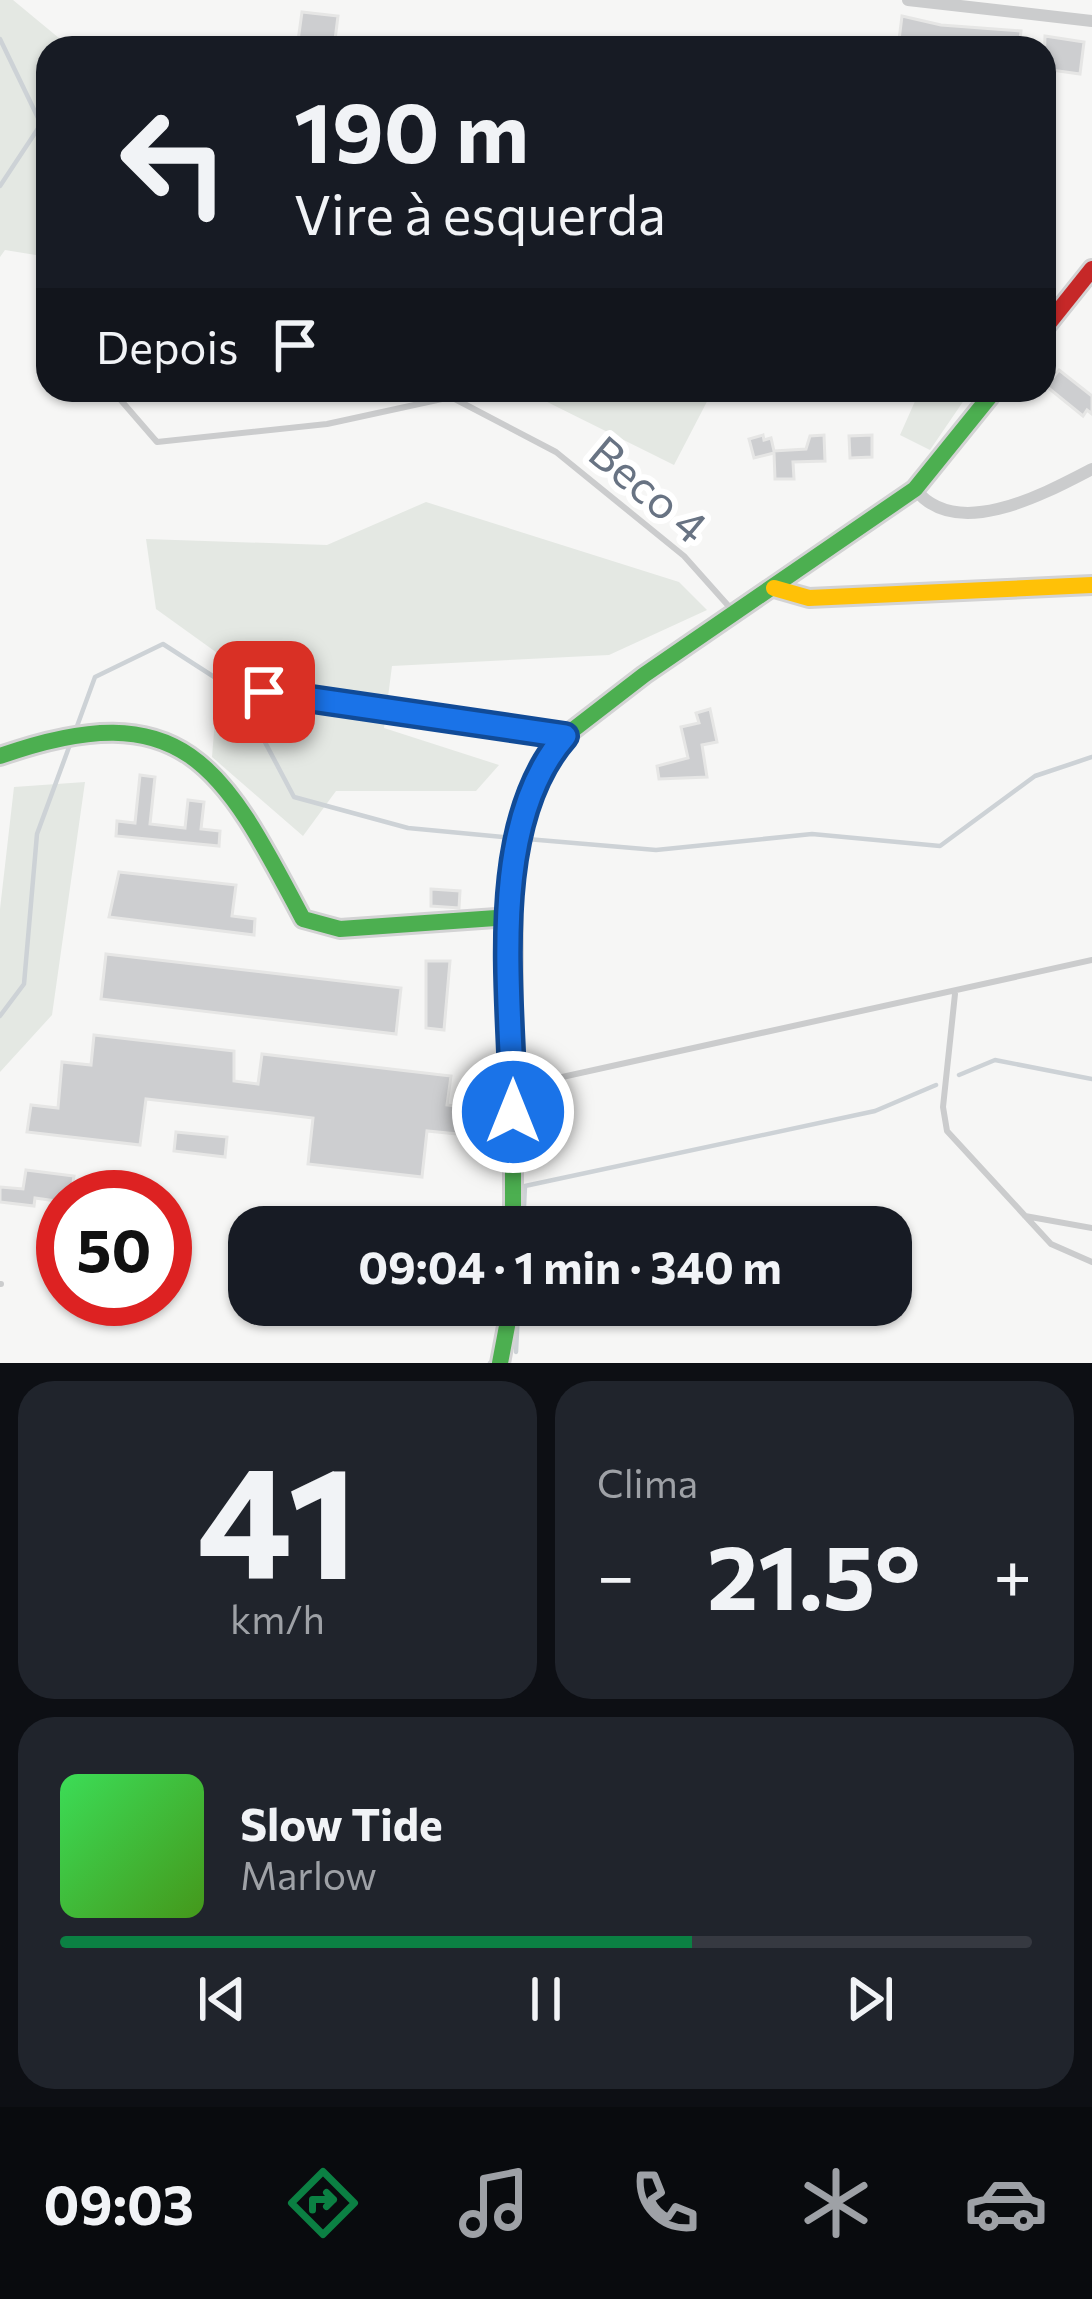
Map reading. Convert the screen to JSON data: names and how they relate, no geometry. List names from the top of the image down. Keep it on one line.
{"streets":{"lane":["Beco 4"]},"page":{"turn":["190 m","Vire à esquerda"],"then":"Depois","limit":"50","trip":"09:04 · 1 min · 340 m","tile":[["41","km/h"],"Clima"],"heat":["−","21.5°","+"],"song":["Slow Tide","Marlow"],"tabs":"09:03"}}
